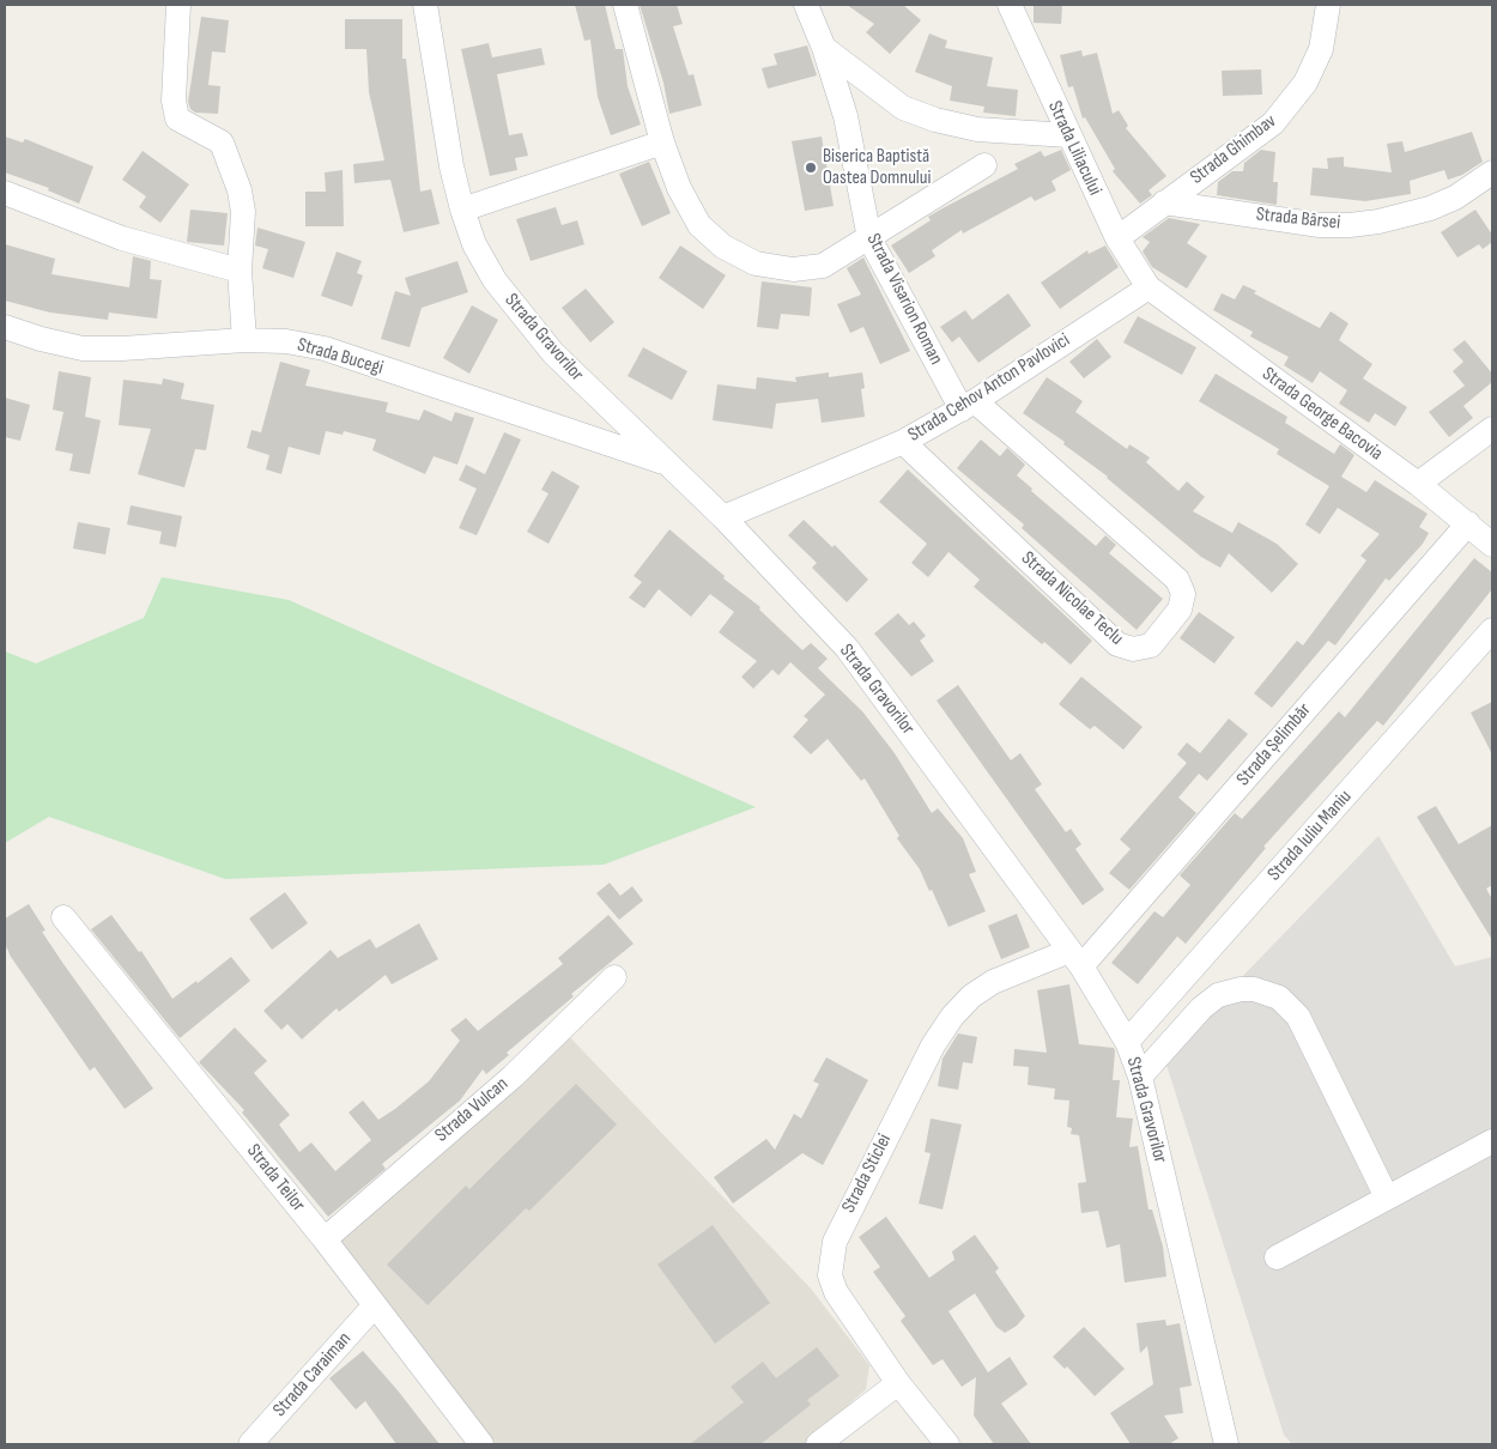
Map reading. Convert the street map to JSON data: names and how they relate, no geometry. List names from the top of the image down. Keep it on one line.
{"streets":{"street":["Strada Liliacului","Strada Ghimbav","Strada Bârsei","Strada Visarion Roman","Strada Gravorilor","Strada Bucegi","Strada Cehov Anton Pavlovici","Strada George Bacovia","Strada Nicolae Teclu","Strada Șelimbăr","Strada Iuliu Maniu","Strada Vulcan","Strada Sticlei","Strada Teilor","Strada Caraiman"]},"crossings":[["Strada Liliacului","Strada Ghimbav"],["Strada Liliacului","Strada Cehov Anton Pavlovici"],["Strada Liliacului","Strada George Bacovia"],["Strada Ghimbav","Strada Bârsei"],["Strada Visarion Roman","Strada Cehov Anton Pavlovici"],["Strada Visarion Roman","Strada Nicolae Teclu"],["Strada Gravorilor","Strada Bucegi"],["Strada Gravorilor","Strada Cehov Anton Pavlovici"],["Strada Gravorilor","Strada Șelimbăr"],["Strada Gravorilor","Strada Iuliu Maniu"],["Strada Gravorilor","Strada Sticlei"],["Strada Cehov Anton Pavlovici","Strada George Bacovia"],["Strada Cehov Anton Pavlovici","Strada Nicolae Teclu"],["Strada George Bacovia","Strada Șelimbăr"],["Strada Șelimbăr","Strada Sticlei"],["Strada Vulcan","Strada Teilor"],["Strada Teilor","Strada Caraiman"]],"places":["Biserica Baptistă Oastea Domnului"]}
